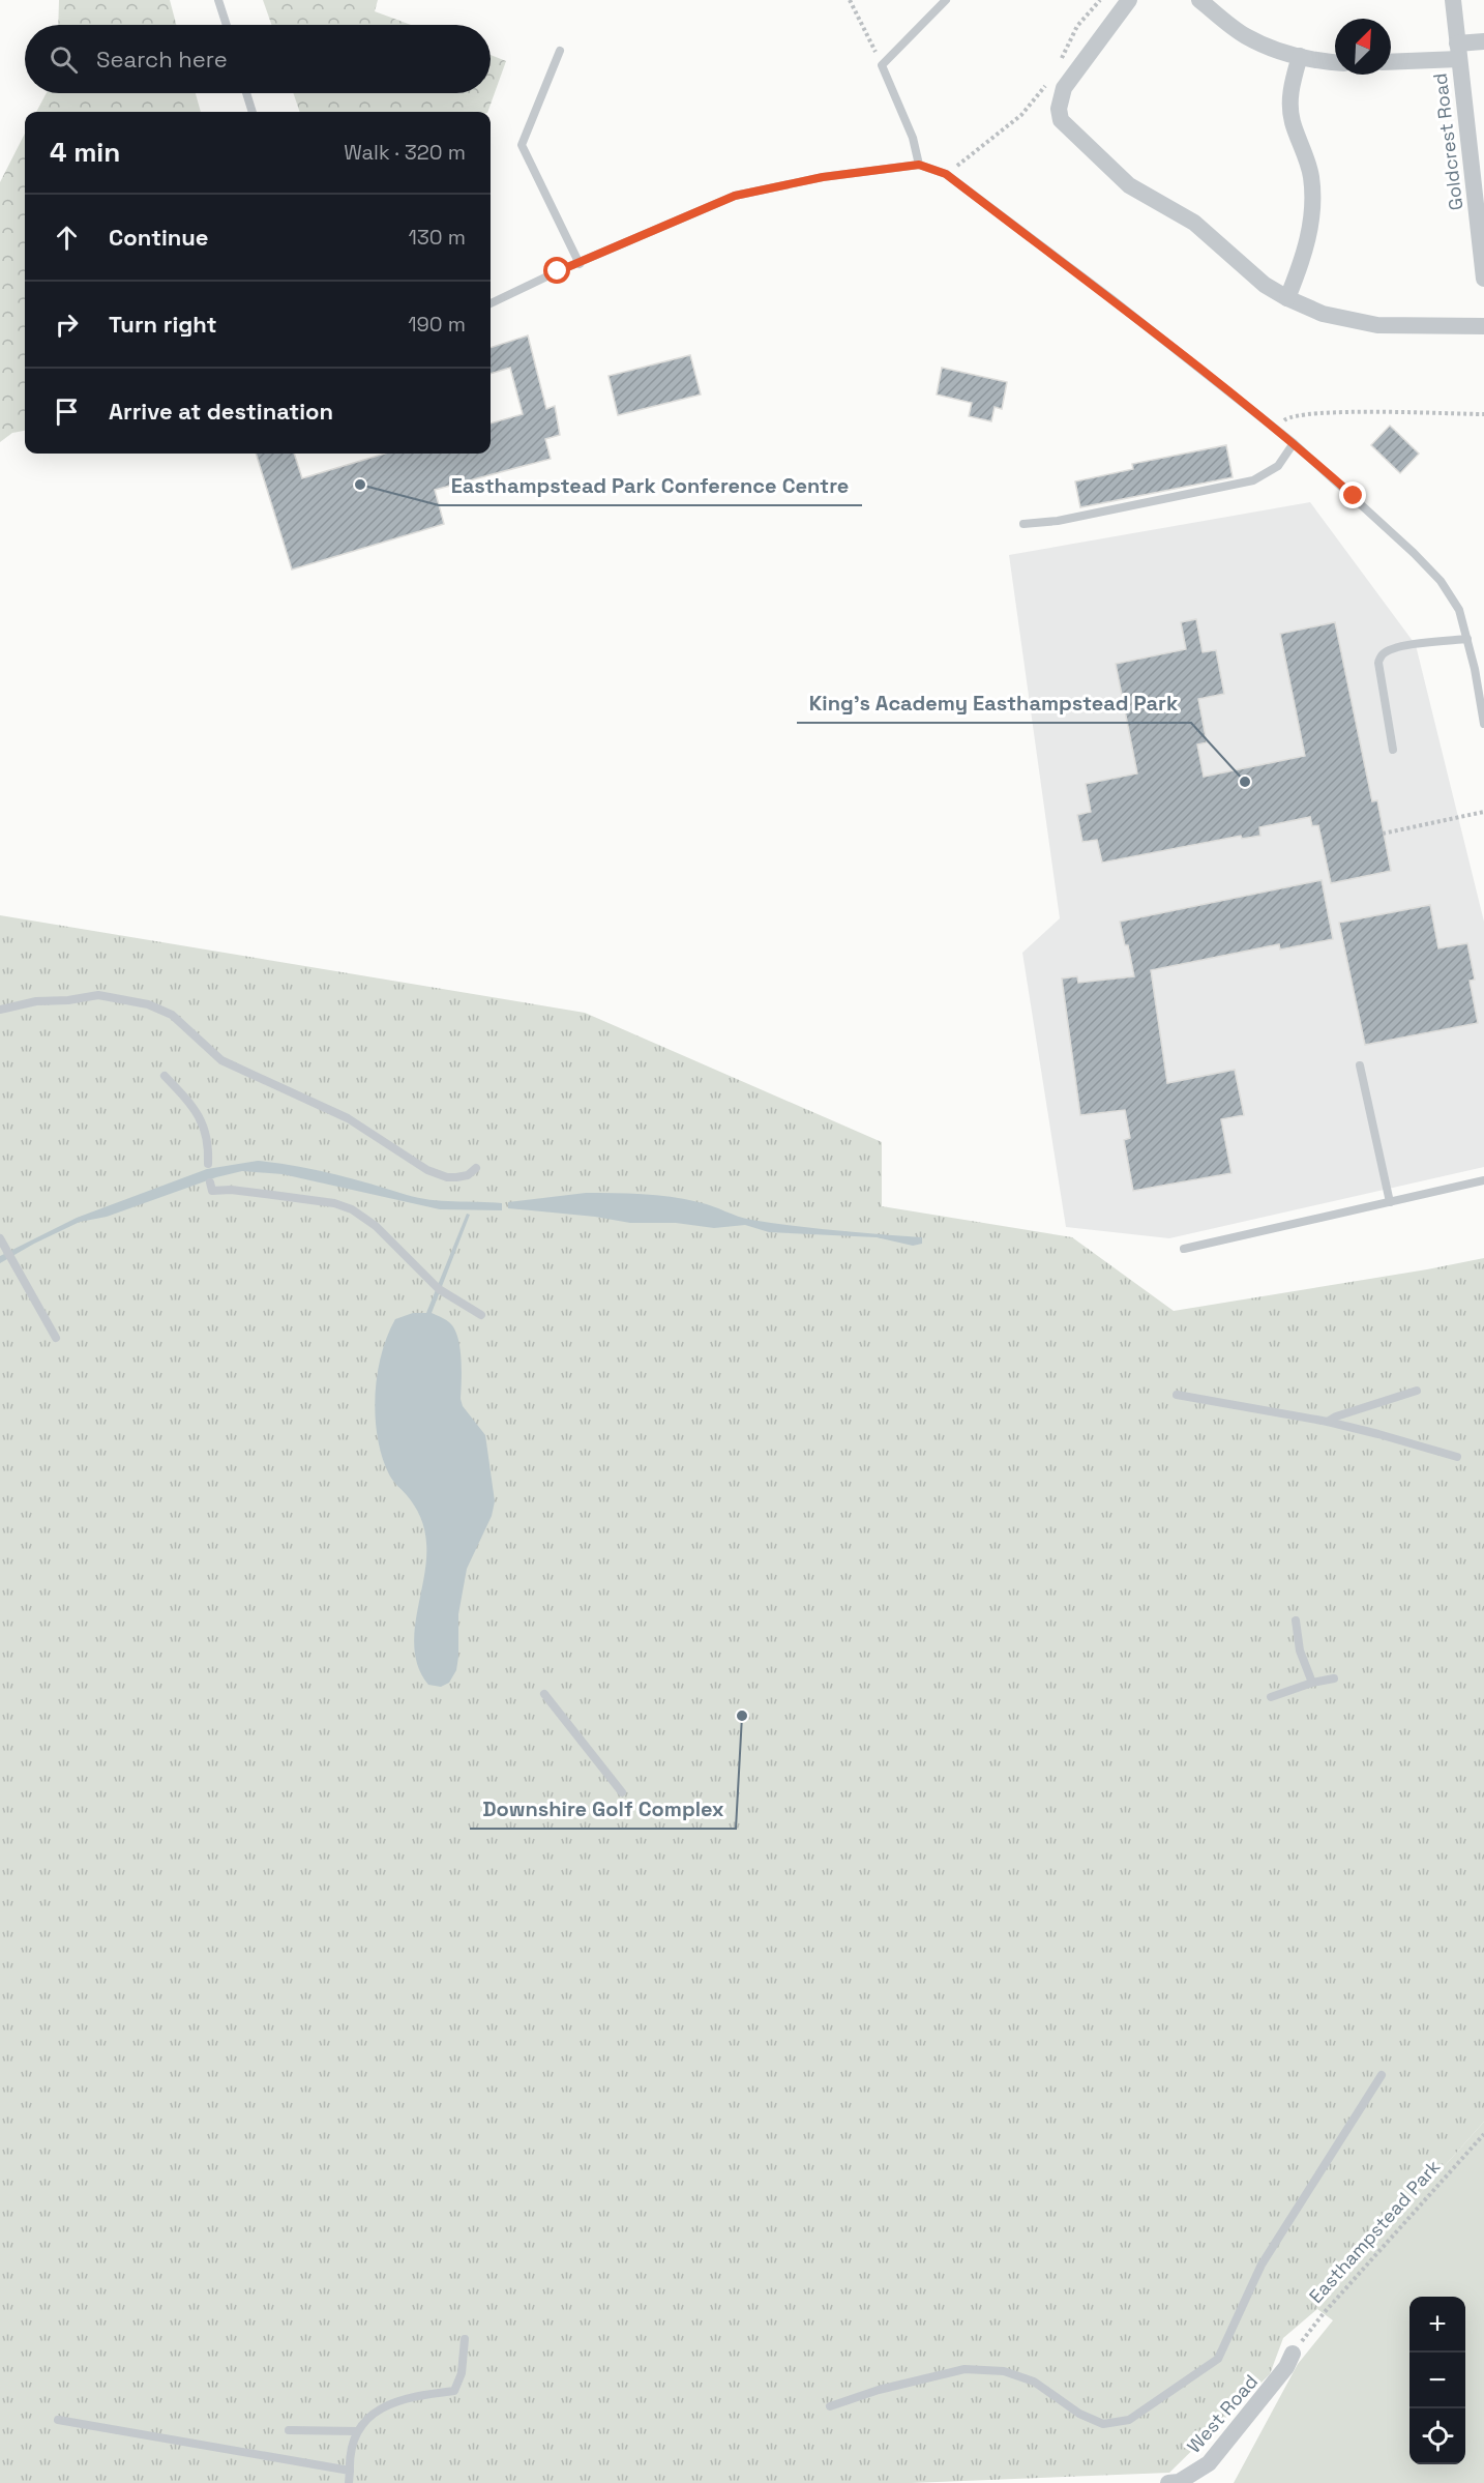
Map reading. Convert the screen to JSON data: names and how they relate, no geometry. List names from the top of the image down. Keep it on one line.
{"streets":{"street":["Goldcrest Road","West Road"],"path":["Easthampstead Park"]},"crossings":[["Easthampstead Park","West Road"]],"places":["Easthampstead Park Conference Centre","King's Academy Easthampstead Park","Downshire Golf Complex"],"north":"top right","page":{"search":"Search here","heading":["4 min","Walk · 320 m"],"list":[["Continue","130 m"],["Turn right","190 m"],"Arrive at destination"],"map_buttons":["+","−"]}}
